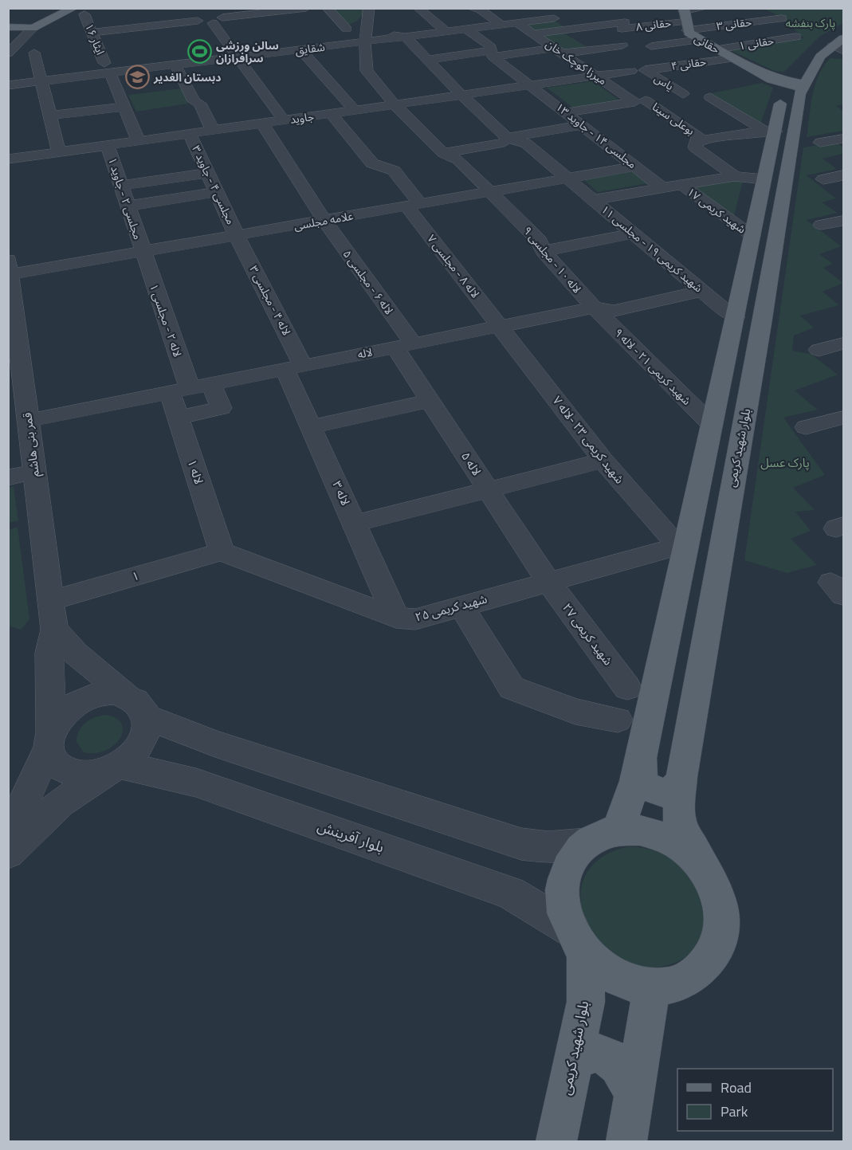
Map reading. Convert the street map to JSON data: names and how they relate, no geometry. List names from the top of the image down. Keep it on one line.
{"streets":{"main road":["حقانی","بلوار شهید کریمی"],"street":["حقانی ۳","حقانی ۸","ایثار ۱۶","حقانی ۱","شقایق","میرزا کوچک خان","حقانی ۴","یاس","جاوید","بوعلی سینا","مجلسی ۱۴ - جاوید ۱۳","مجلسی ۴ - جاوید ۳","مجلسی ۲ - جاوید ۱","شهید کریمی ۱۷","علامه مجلسی","شهید کریمی ۱۹ - مجلسی ۱۱","لاله ۱۰ - مجلسی ۹","لاله ۸ - مجلسی ۷","لاله ۶ - مجلسی ۵","لاله ۴ - مجلسی ۳","لاله ۲ - مجلسی ۱","لاله","شهید کریمی ۲۱ - لاله ۹","شهید کریمی ۲۳ -لاله ۷","قمر بنی هاشم","لاله ۵","لاله ۱","لاله ۳","۱","شهید کریمی ۲۵","شهید کریمی ۲۷","بلوار آفرینش"]},"crossings":[["حقانی ۳","حقانی ۸"],["حقانی ۳","حقانی"],["حقانی ۸","حقانی"],["حقانی ۸","میرزا کوچک خان"],["ایثار ۱۶","شقایق"],["ایثار ۱۶","جاوید"],["حقانی ۱","حقانی"],["حقانی","حقانی ۴"],["حقانی","بلوار شهید کریمی"],["شقایق","میرزا کوچک خان"],["شقایق","مجلسی ۱۴ - جاوید ۱۳"],["شقایق","لاله ۱۰ - مجلسی ۹"],["میرزا کوچک خان","جاوید"],["میرزا کوچک خان","بوعلی سینا"],["حقانی ۴","یاس"],["جاوید","مجلسی ۱۴ - جاوید ۱۳"],["جاوید","مجلسی ۴ - جاوید ۳"],["جاوید","مجلسی ۲ - جاوید ۱"],["جاوید","لاله ۱۰ - مجلسی ۹"],["جاوید","لاله ۸ - مجلسی ۷"],["جاوید","لاله ۶ - مجلسی ۵"],["مجلسی ۱۴ - جاوید ۱۳","علامه مجلسی"],["مجلسی ۴ - جاوید ۳","علامه مجلسی"],["مجلسی ۴ - جاوید ۳","لاله ۴ - مجلسی ۳"],["مجلسی ۲ - جاوید ۱","علامه مجلسی"],["مجلسی ۲ - جاوید ۱","لاله ۲ - مجلسی ۱"],["شهید کریمی ۱۷","بلوار شهید کریمی"],["علامه مجلسی","شهید کریمی ۱۹ - مجلسی ۱۱"],["علامه مجلسی","لاله ۱۰ - مجلسی ۹"],["علامه مجلسی","لاله ۸ - مجلسی ۷"],["علامه مجلسی","لاله ۶ - مجلسی ۵"],["علامه مجلسی","لاله ۴ - مجلسی ۳"],["علامه مجلسی","لاله ۲ - مجلسی ۱"],["علامه مجلسی","قمر بنی هاشم"],["شهید کریمی ۱۹ - مجلسی ۱۱","لاله"],["شهید کریمی ۱۹ - مجلسی ۱۱","بلوار شهید کریمی"],["لاله ۱۰ - مجلسی ۹","لاله"],["لاله ۱۰ - مجلسی ۹","شهید کریمی ۲۱ - لاله ۹"],["لاله ۸ - مجلسی ۷","لاله"],["لاله ۸ - مجلسی ۷","شهید کریمی ۲۳ -لاله ۷"],["لاله ۶ - مجلسی ۵","لاله"],["لاله ۶ - مجلسی ۵","لاله ۵"],["لاله ۴ - مجلسی ۳","لاله"],["لاله ۴ - مجلسی ۳","لاله ۳"],["لاله ۲ - مجلسی ۱","لاله"],["لاله ۲ - مجلسی ۱","لاله ۱"],["لاله","شهید کریمی ۲۱ - لاله ۹"],["لاله","شهید کریمی ۲۳ -لاله ۷"],["لاله","قمر بنی هاشم"],["لاله","لاله ۵"],["لاله","لاله ۱"],["لاله","لاله ۳"],["شهید کریمی ۲۱ - لاله ۹","بلوار شهید کریمی"],["شهید کریمی ۲۳ -لاله ۷","بلوار شهید کریمی"],["شهید کریمی ۲۳ -لاله ۷","شهید کریمی ۲۵"],["قمر بنی هاشم","۱"],["بلوار شهید کریمی","شهید کریمی ۲۵"],["بلوار شهید کریمی","بلوار آفرینش"],["لاله ۵","شهید کریمی ۲۵"],["لاله ۵","شهید کریمی ۲۷"],["لاله ۱","۱"],["لاله ۱","شهید کریمی ۲۵"],["لاله ۳","شهید کریمی ۲۵"],["۱","شهید کریمی ۲۵"],["شهید کریمی ۲۵","شهید کریمی ۲۷"]],"parks":["پارک بنفشه","پارک عسل"],"places":{"sports":["سالن ورزشی سرافرازان"],"school or university":["دبستان الغدیر"]},"legend":["Road","Park"]}
